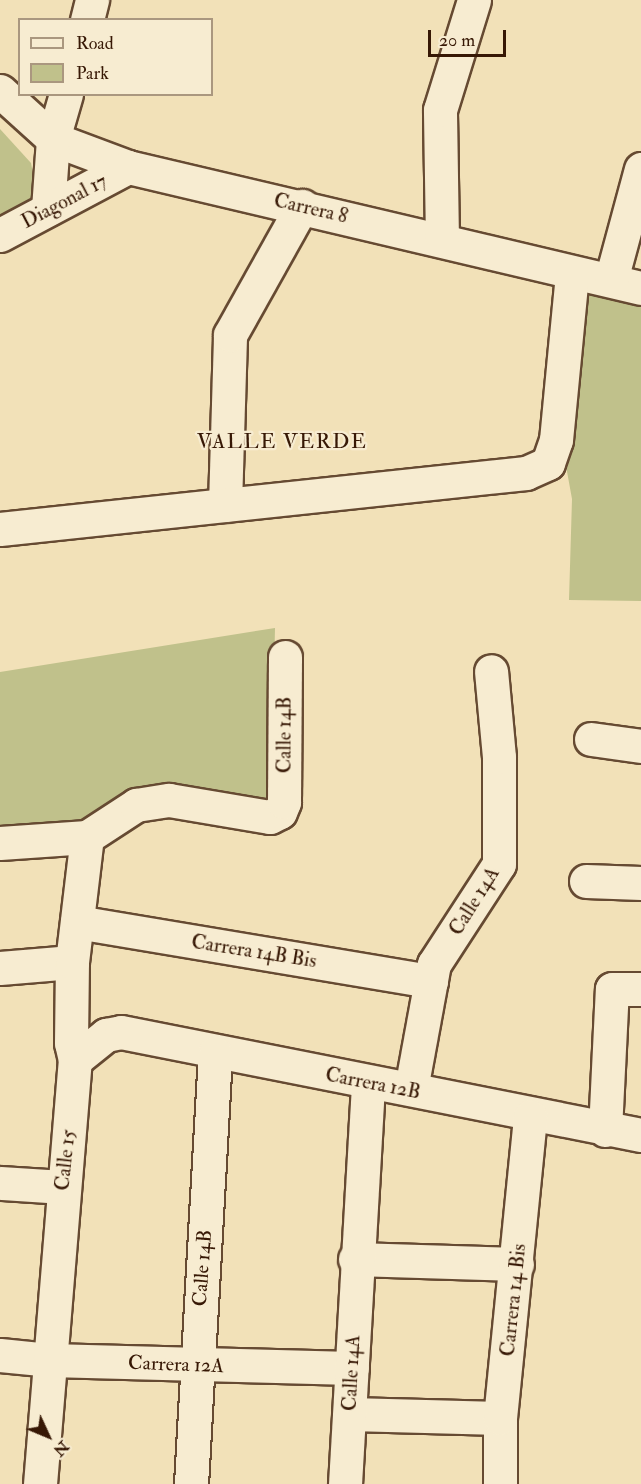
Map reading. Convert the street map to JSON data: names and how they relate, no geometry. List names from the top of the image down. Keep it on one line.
{"streets":{"street":["Diagonal 17","Carrera 8","Calle 14B","Calle 14A","Carrera 14B Bis","Carrera 12B","Calle 15","Carrera 14 Bis","Carrera 12A"]},"crossings":[["Diagonal 17","Carrera 8"],["Calle 14B","Carrera 12B"],["Calle 14B","Calle 15"],["Calle 14B","Carrera 12A"],["Calle 14A","Carrera 14B Bis"],["Calle 14A","Carrera 12B"],["Calle 14A","Carrera 12A"],["Carrera 14B Bis","Calle 15"],["Carrera 12B","Calle 15"],["Carrera 12B","Carrera 14 Bis"],["Calle 15","Carrera 12A"]],"districts":["VALLE VERDE"],"legend":["Road","Park"],"scale_bar":"20 m","north":"bottom right"}
